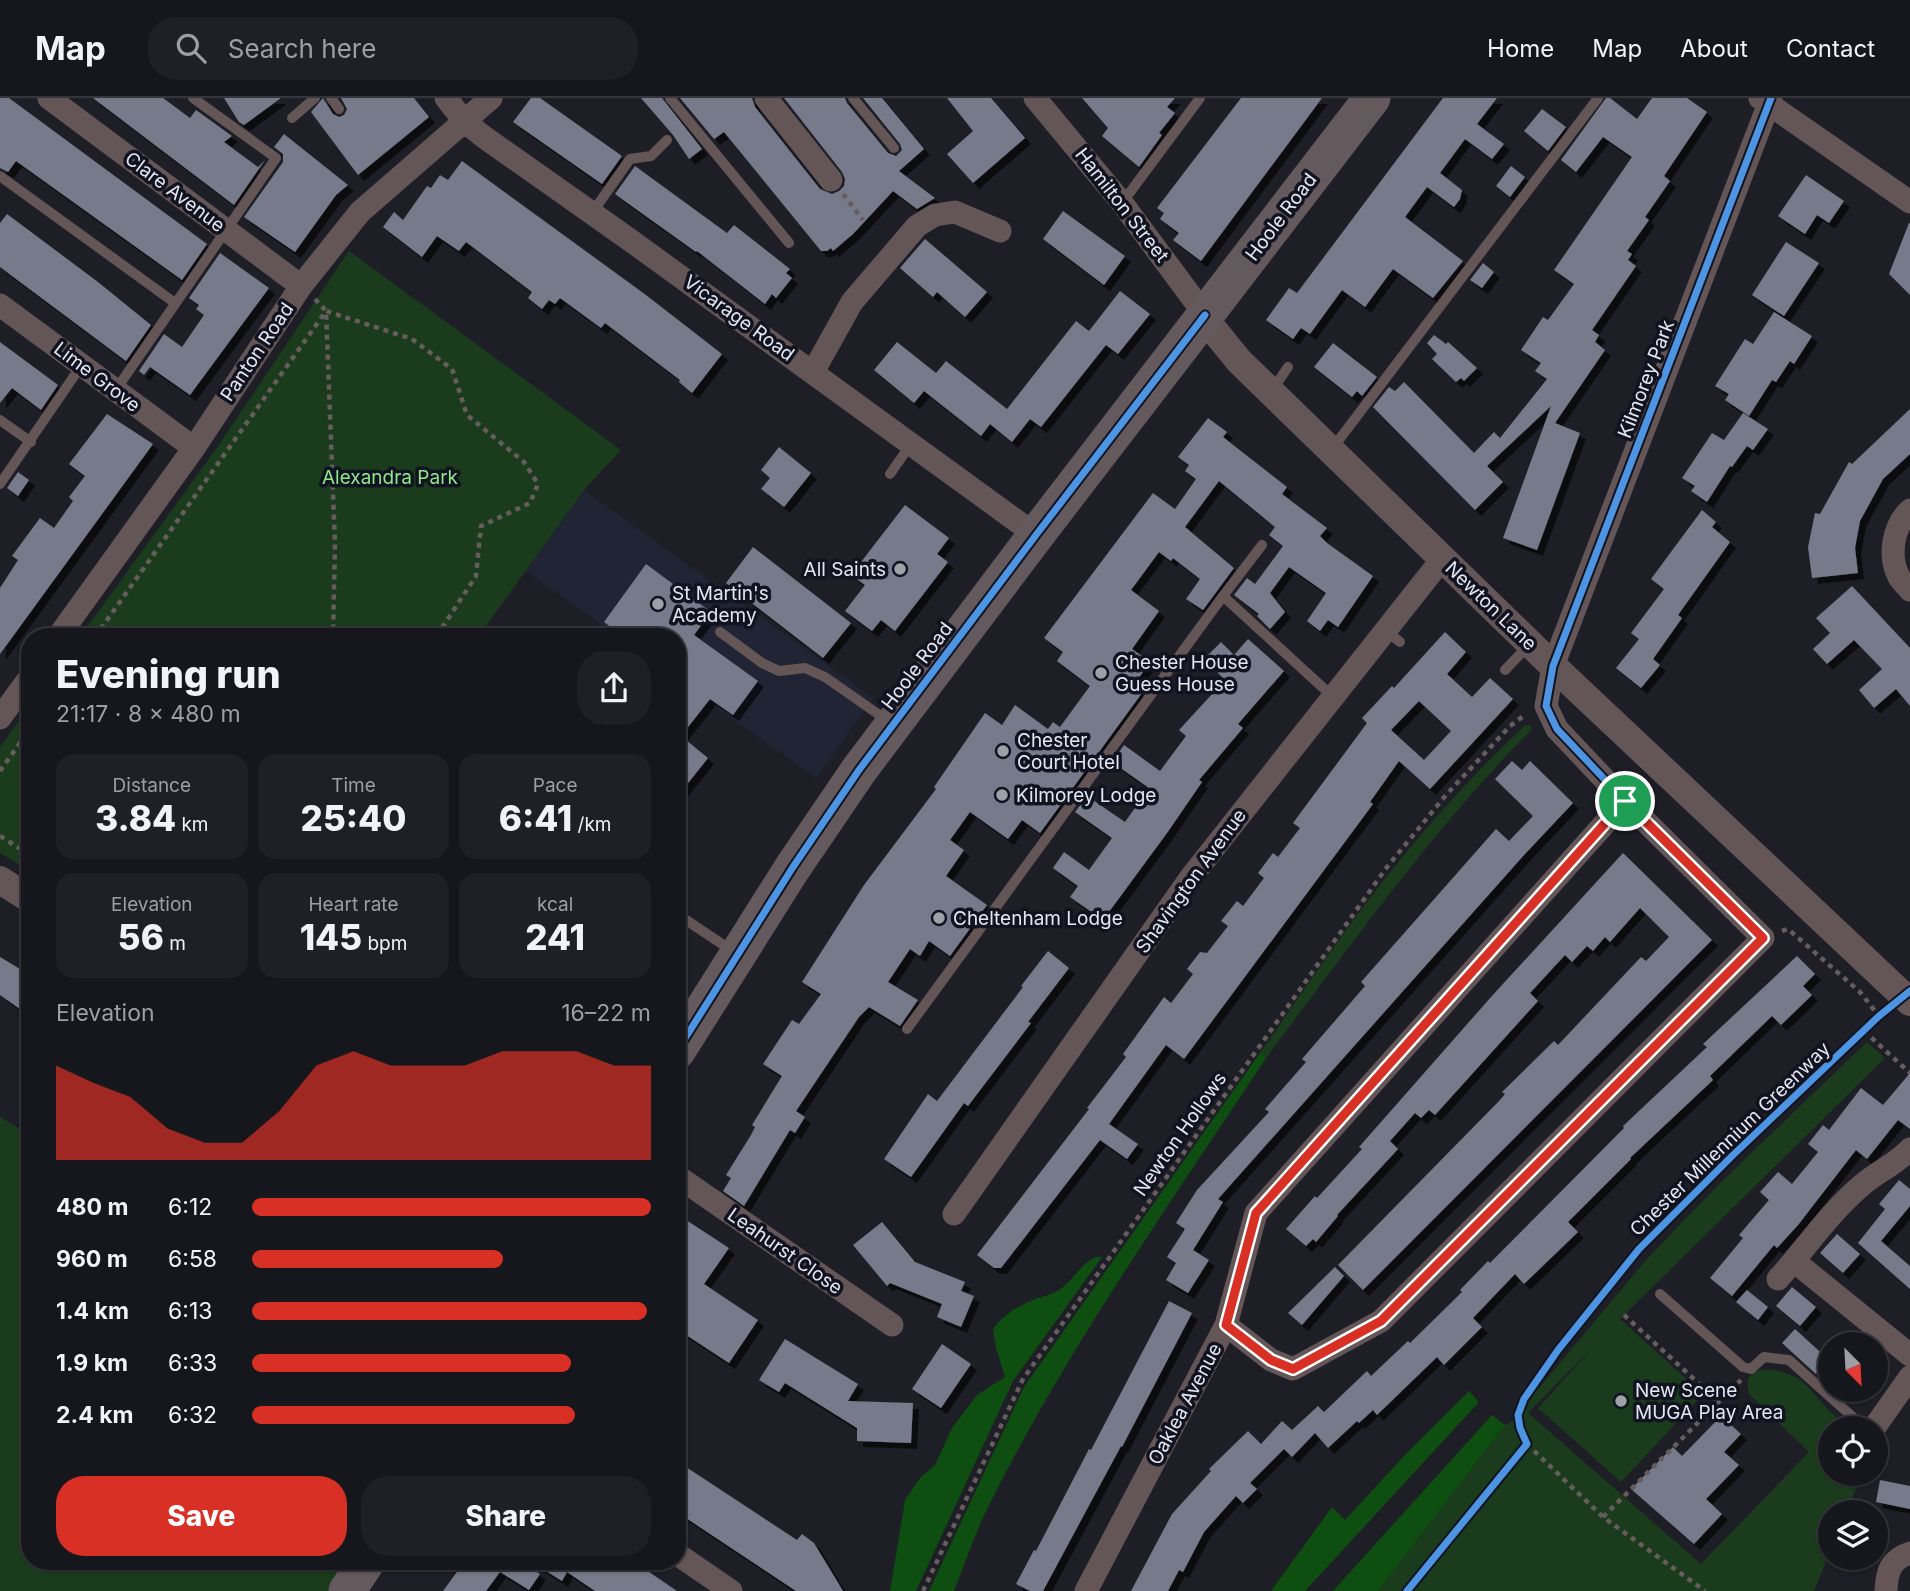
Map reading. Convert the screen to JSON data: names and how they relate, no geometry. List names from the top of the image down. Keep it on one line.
{"streets":{"highway":["Hoole Road"],"street":["Clare Avenue","Hamilton Street","Vicarage Road","Panton Road","Lime Grove","Kilmorey Park","Newton Lane","Shavington Avenue","Leahurst Close","Oaklea Avenue"],"path":["Newton Hollows"],"cycle path":["Chester Millennium Greenway"]},"crossings":[["Clare Avenue","Panton Road"],["Hamilton Street","Hoole Road"],["Hamilton Street","Newton Lane"],["Hoole Road","Vicarage Road"],["Hoole Road","Newton Lane"],["Vicarage Road","Panton Road"],["Panton Road","Lime Grove"],["Kilmorey Park","Newton Lane"],["Kilmorey Park","Oaklea Avenue"],["Newton Lane","Shavington Avenue"],["Newton Lane","Chester Millennium Greenway"]],"parks":["Alexandra Park"],"places":["All Saints","St Martin's Academy","Chester House Guess House","Chester Court Hotel","Kilmorey Lodge","Cheltenham Lodge","New Scene MUGA Play Area"],"north":"bottom right","page":{"header":"Map","search":"Search here","nav":["Home","Map","About","Contact"],"heading":["Evening run","21:17 · 8 × 480 m"],"stats":[["Distance","3.84 km"],["Time","25:40"],["Pace","6:41 /km"],["Elevation","56 m"],["Heart rate","145 bpm"],["kcal","241"]],"chart":["Elevation","16–22 m"],"list":[{"name":"480 m","note":"6:12"},{"name":"960 m","note":"6:58"},{"name":"1.4 km","note":"6:13"},{"name":"1.9 km","note":"6:33"},{"name":"2.4 km","note":"6:32"}],"buttons":["Save","Share"]}}
